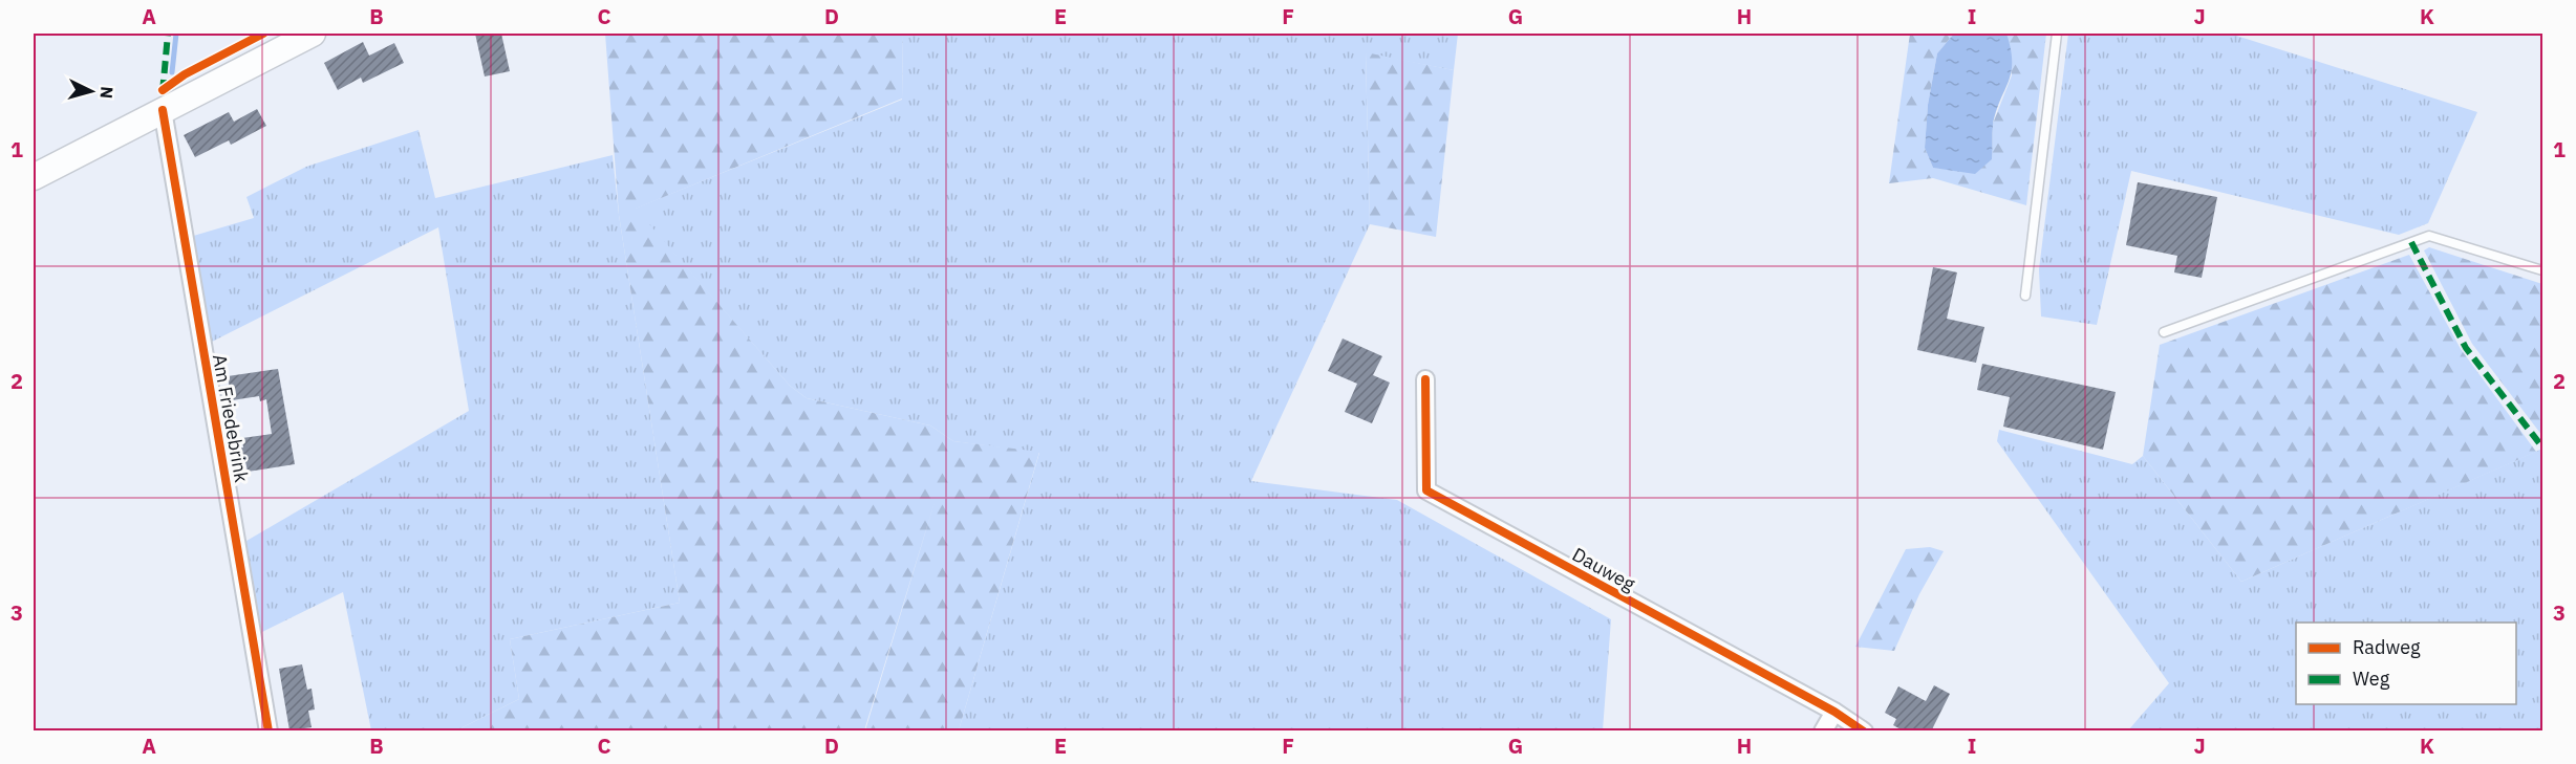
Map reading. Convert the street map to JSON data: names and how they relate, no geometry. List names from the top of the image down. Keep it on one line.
{"streets":{"street":["Am Friedebrink","Dauweg"]},"legend":["Radweg","Weg"],"north":"right","grid":{"columns":["A","B","C","D","E","F","G","H","I","J","K"],"rows":["1","2","3"]}}
